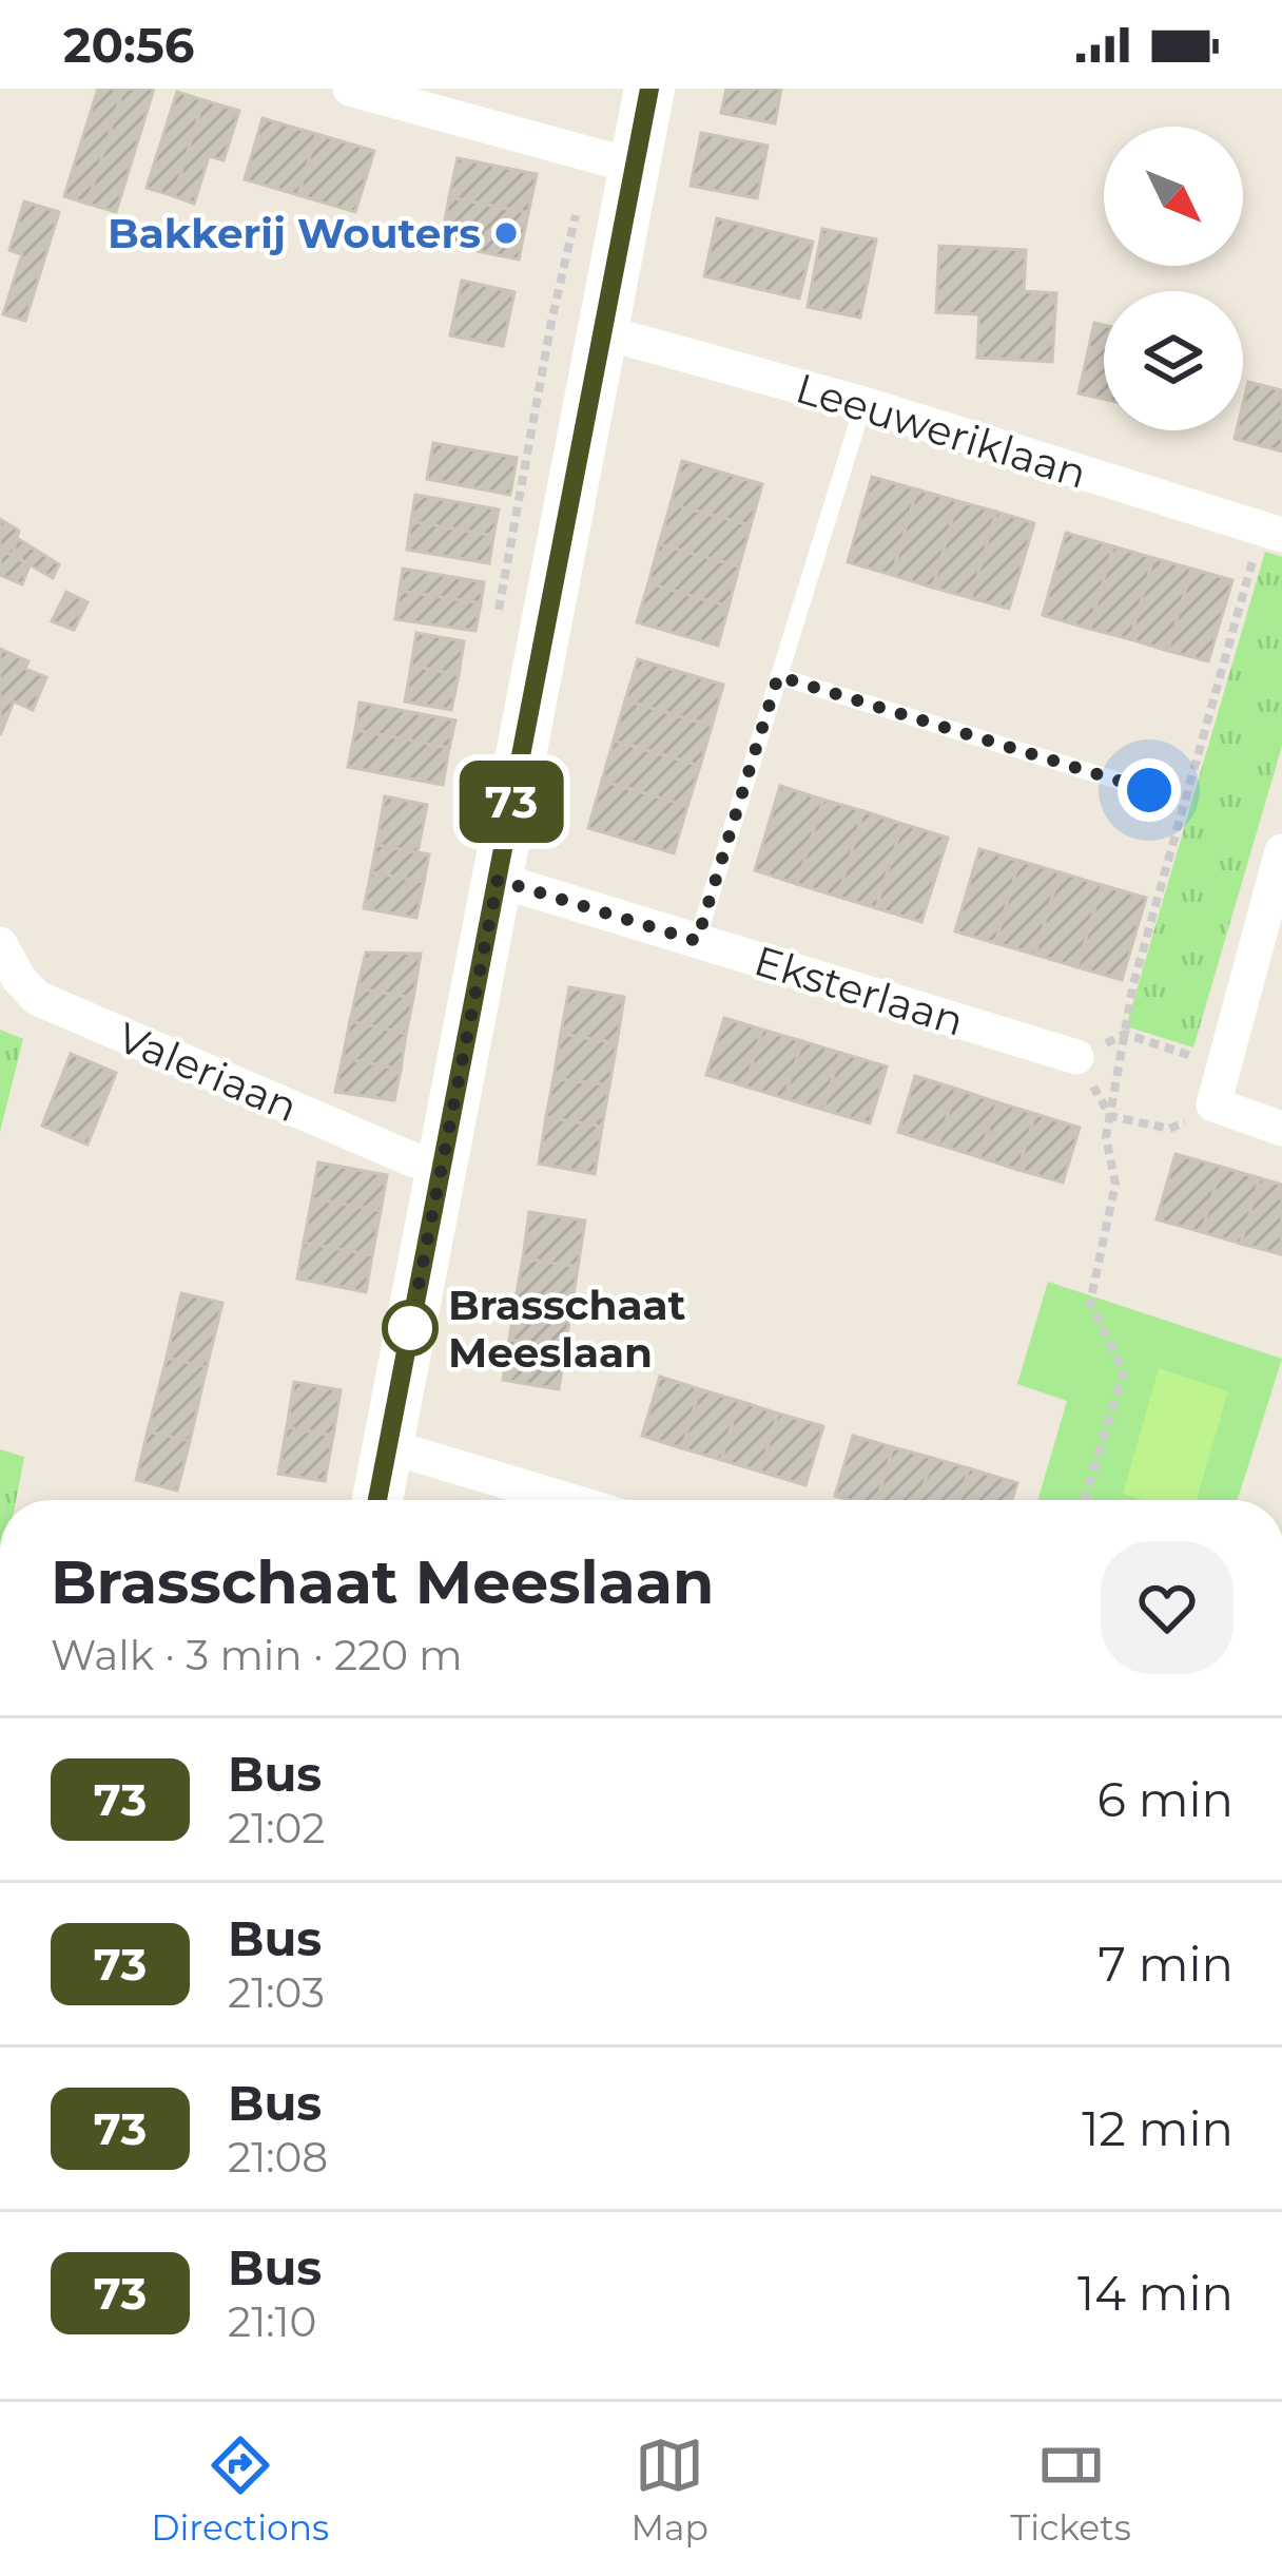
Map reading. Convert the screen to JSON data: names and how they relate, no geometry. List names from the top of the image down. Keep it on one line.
{"streets":{"street":["Leeuweriklaan","Eksterlaan","Valeriaan"]},"places":["Bakkerij Wouters","Brasschaat Meeslaan"],"lines":["bus line 73"],"north":"bottom right","page":{"status":"20:56","on_map":"73","heading":["Brasschaat Meeslaan","Walk · 3 min · 220 m"],"list":[{"mark":"73","name":"Bus","note":"21:02","value":"6 min"},{"mark":"73","name":"Bus","note":"21:03","value":"7 min"},{"mark":"73","name":"Bus","note":"21:08","value":"12 min"},{"mark":"73","name":"Bus","note":"21:10","value":"14 min"}],"tabs":["Directions","Map","Tickets"]}}
